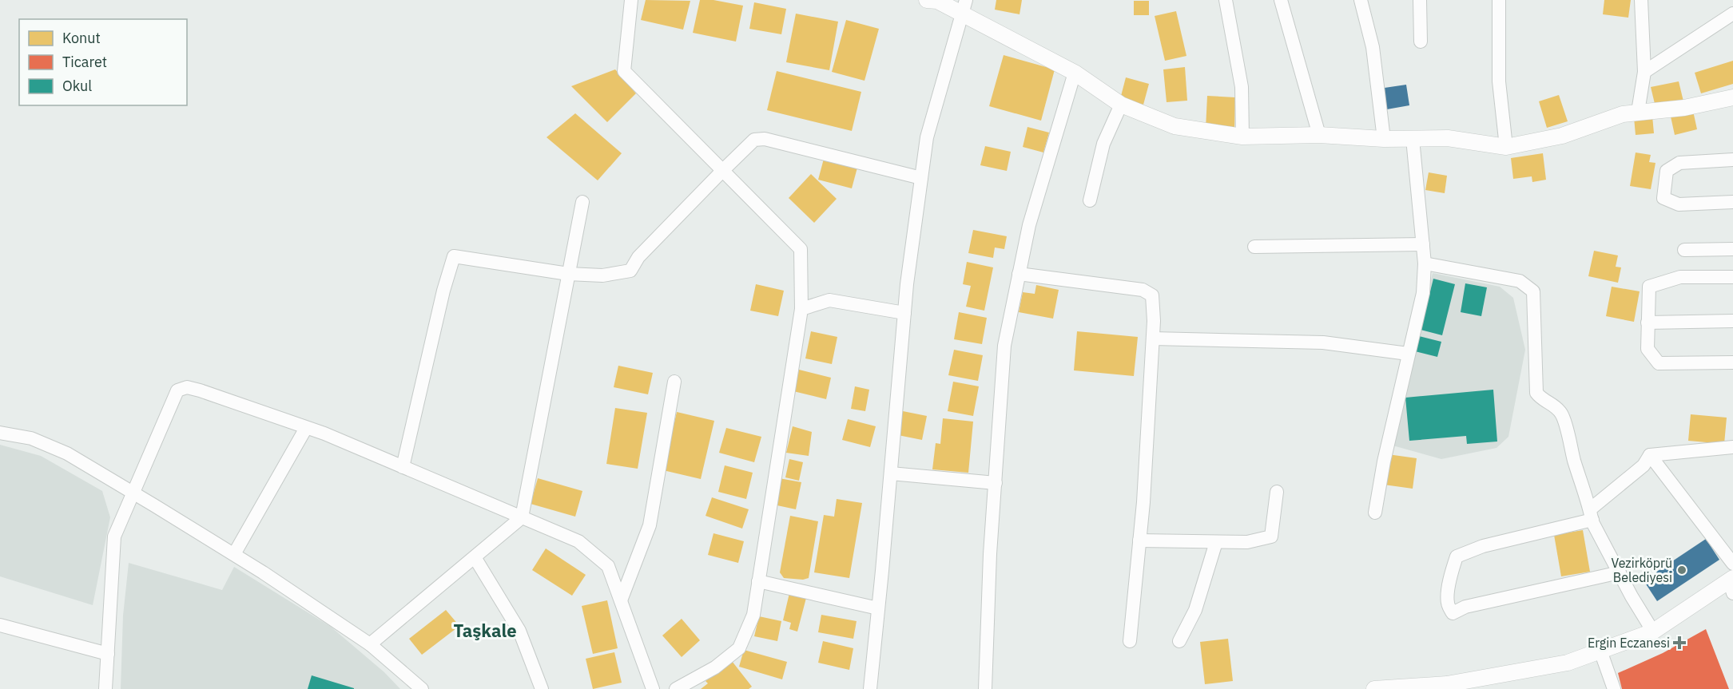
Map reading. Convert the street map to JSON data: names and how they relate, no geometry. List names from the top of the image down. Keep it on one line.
{"districts":["Taşkale"],"places":{"other":["Vezirköprü Belediyesi"],"health":["Ergin Eczanesi"]},"legend":["Konut","Ticaret","Okul"]}
